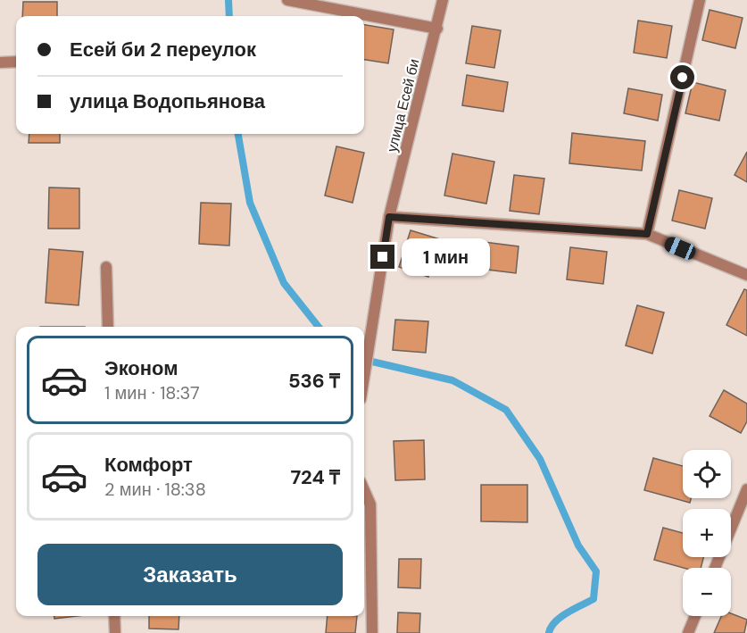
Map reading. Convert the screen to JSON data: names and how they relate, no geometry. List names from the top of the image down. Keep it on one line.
{"streets":{"street":["улица Есей би"]},"page":{"banner":["Есей би 2 переулок","улица Водопьянова"],"bubble":"1 мин","list":[{"name":"Эконом","note":"1 мин · 18:37","value":"536 ₸"},{"name":"Комфорт","note":"2 мин · 18:38","value":"724 ₸"}],"map_buttons":["+","−"],"buttons":"Заказать"}}
